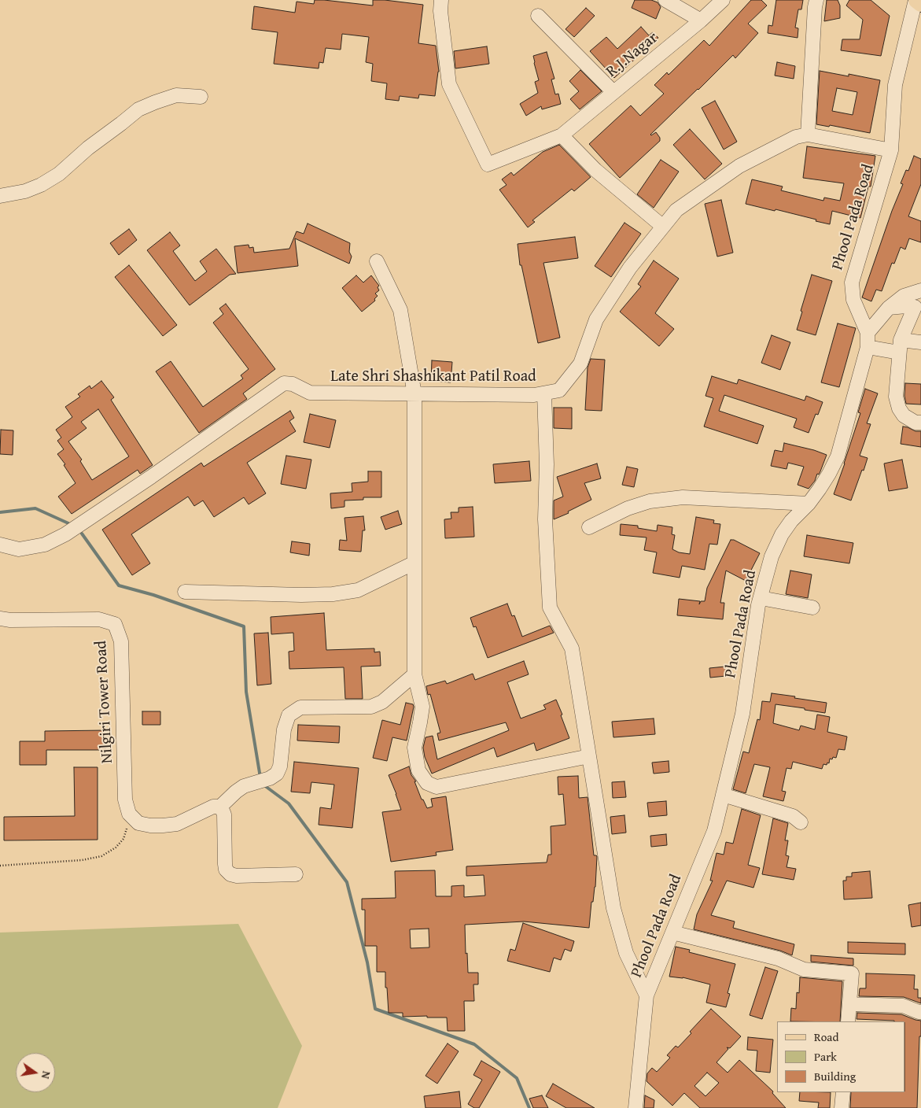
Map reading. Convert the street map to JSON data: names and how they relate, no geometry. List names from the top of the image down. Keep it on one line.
{"streets":{"street":["R.J.Nagar","Phool Pada Road","Late Shri Shashikant Patil Road","Nilgiri Tower Road"]},"crossings":[["Phool Pada Road","Late Shri Shashikant Patil Road"]],"legend":["Road","Park","Building"],"north":"right"}
